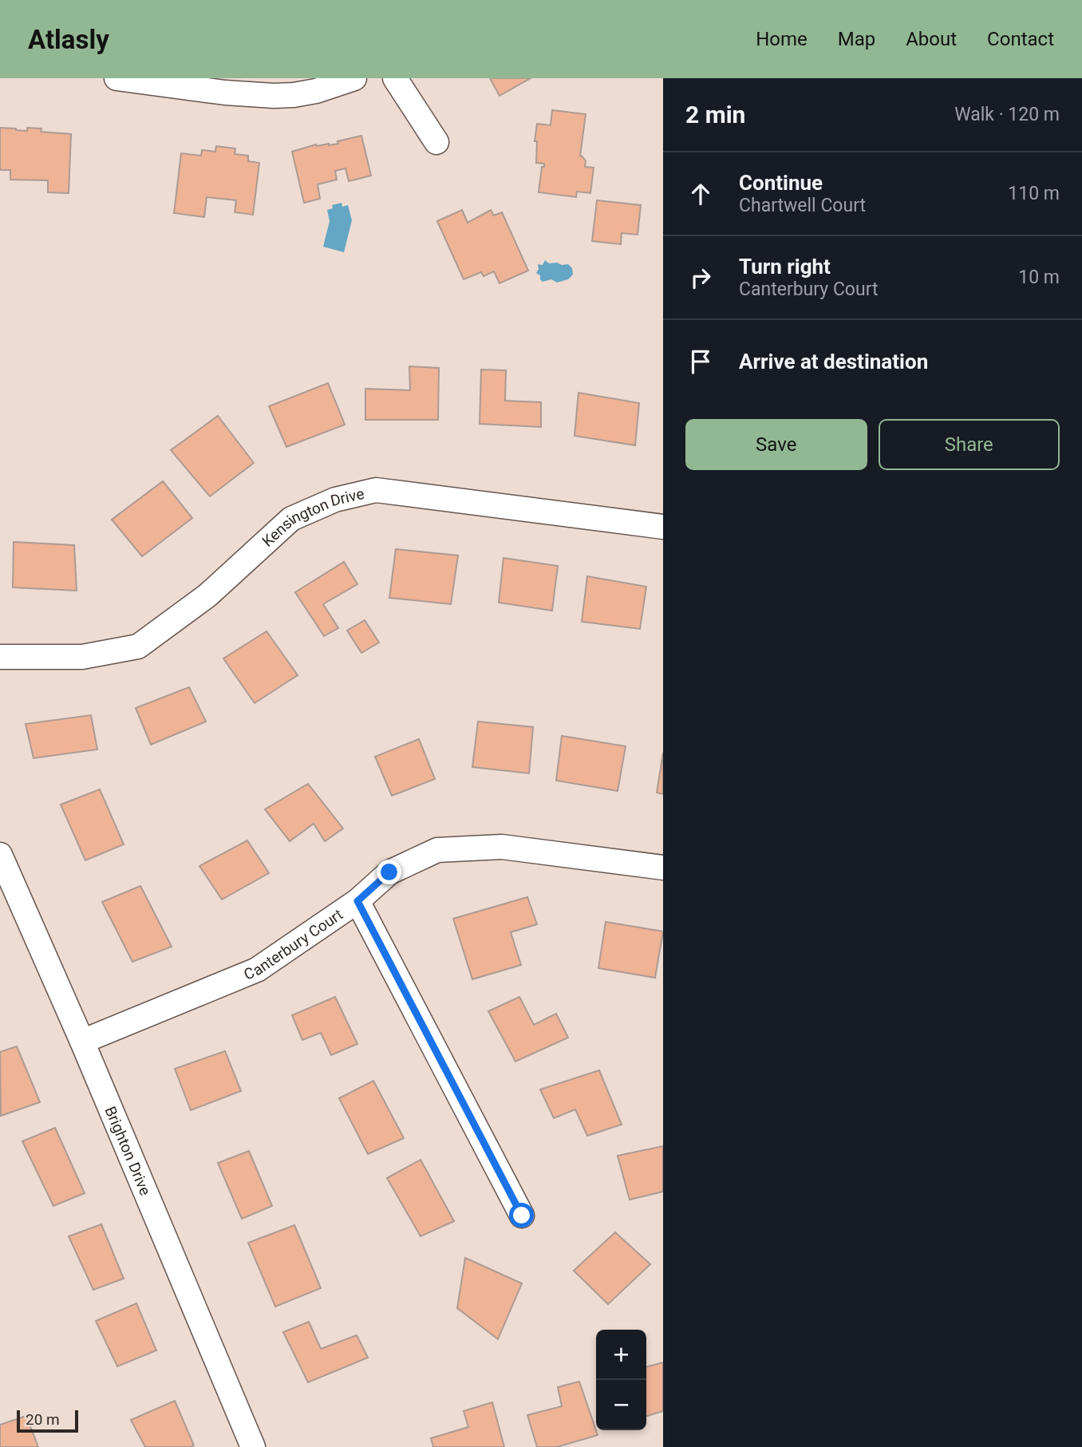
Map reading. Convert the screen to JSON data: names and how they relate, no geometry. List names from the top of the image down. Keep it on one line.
{"streets":{"street":["Kensington Drive","Canterbury Court","Brighton Drive"]},"crossings":[["Canterbury Court","Brighton Drive"]],"scale_bar":"20 m","page":{"header":"Atlasly","nav":["Home","Map","About","Contact"],"heading":["2 min","Walk · 120 m"],"list":[["Continue","Chartwell Court","110 m"],["Turn right","Canterbury Court","10 m"],"Arrive at destination"],"buttons":["Save","Share"],"map_buttons":["+","−"],"scale":"20 m"}}
